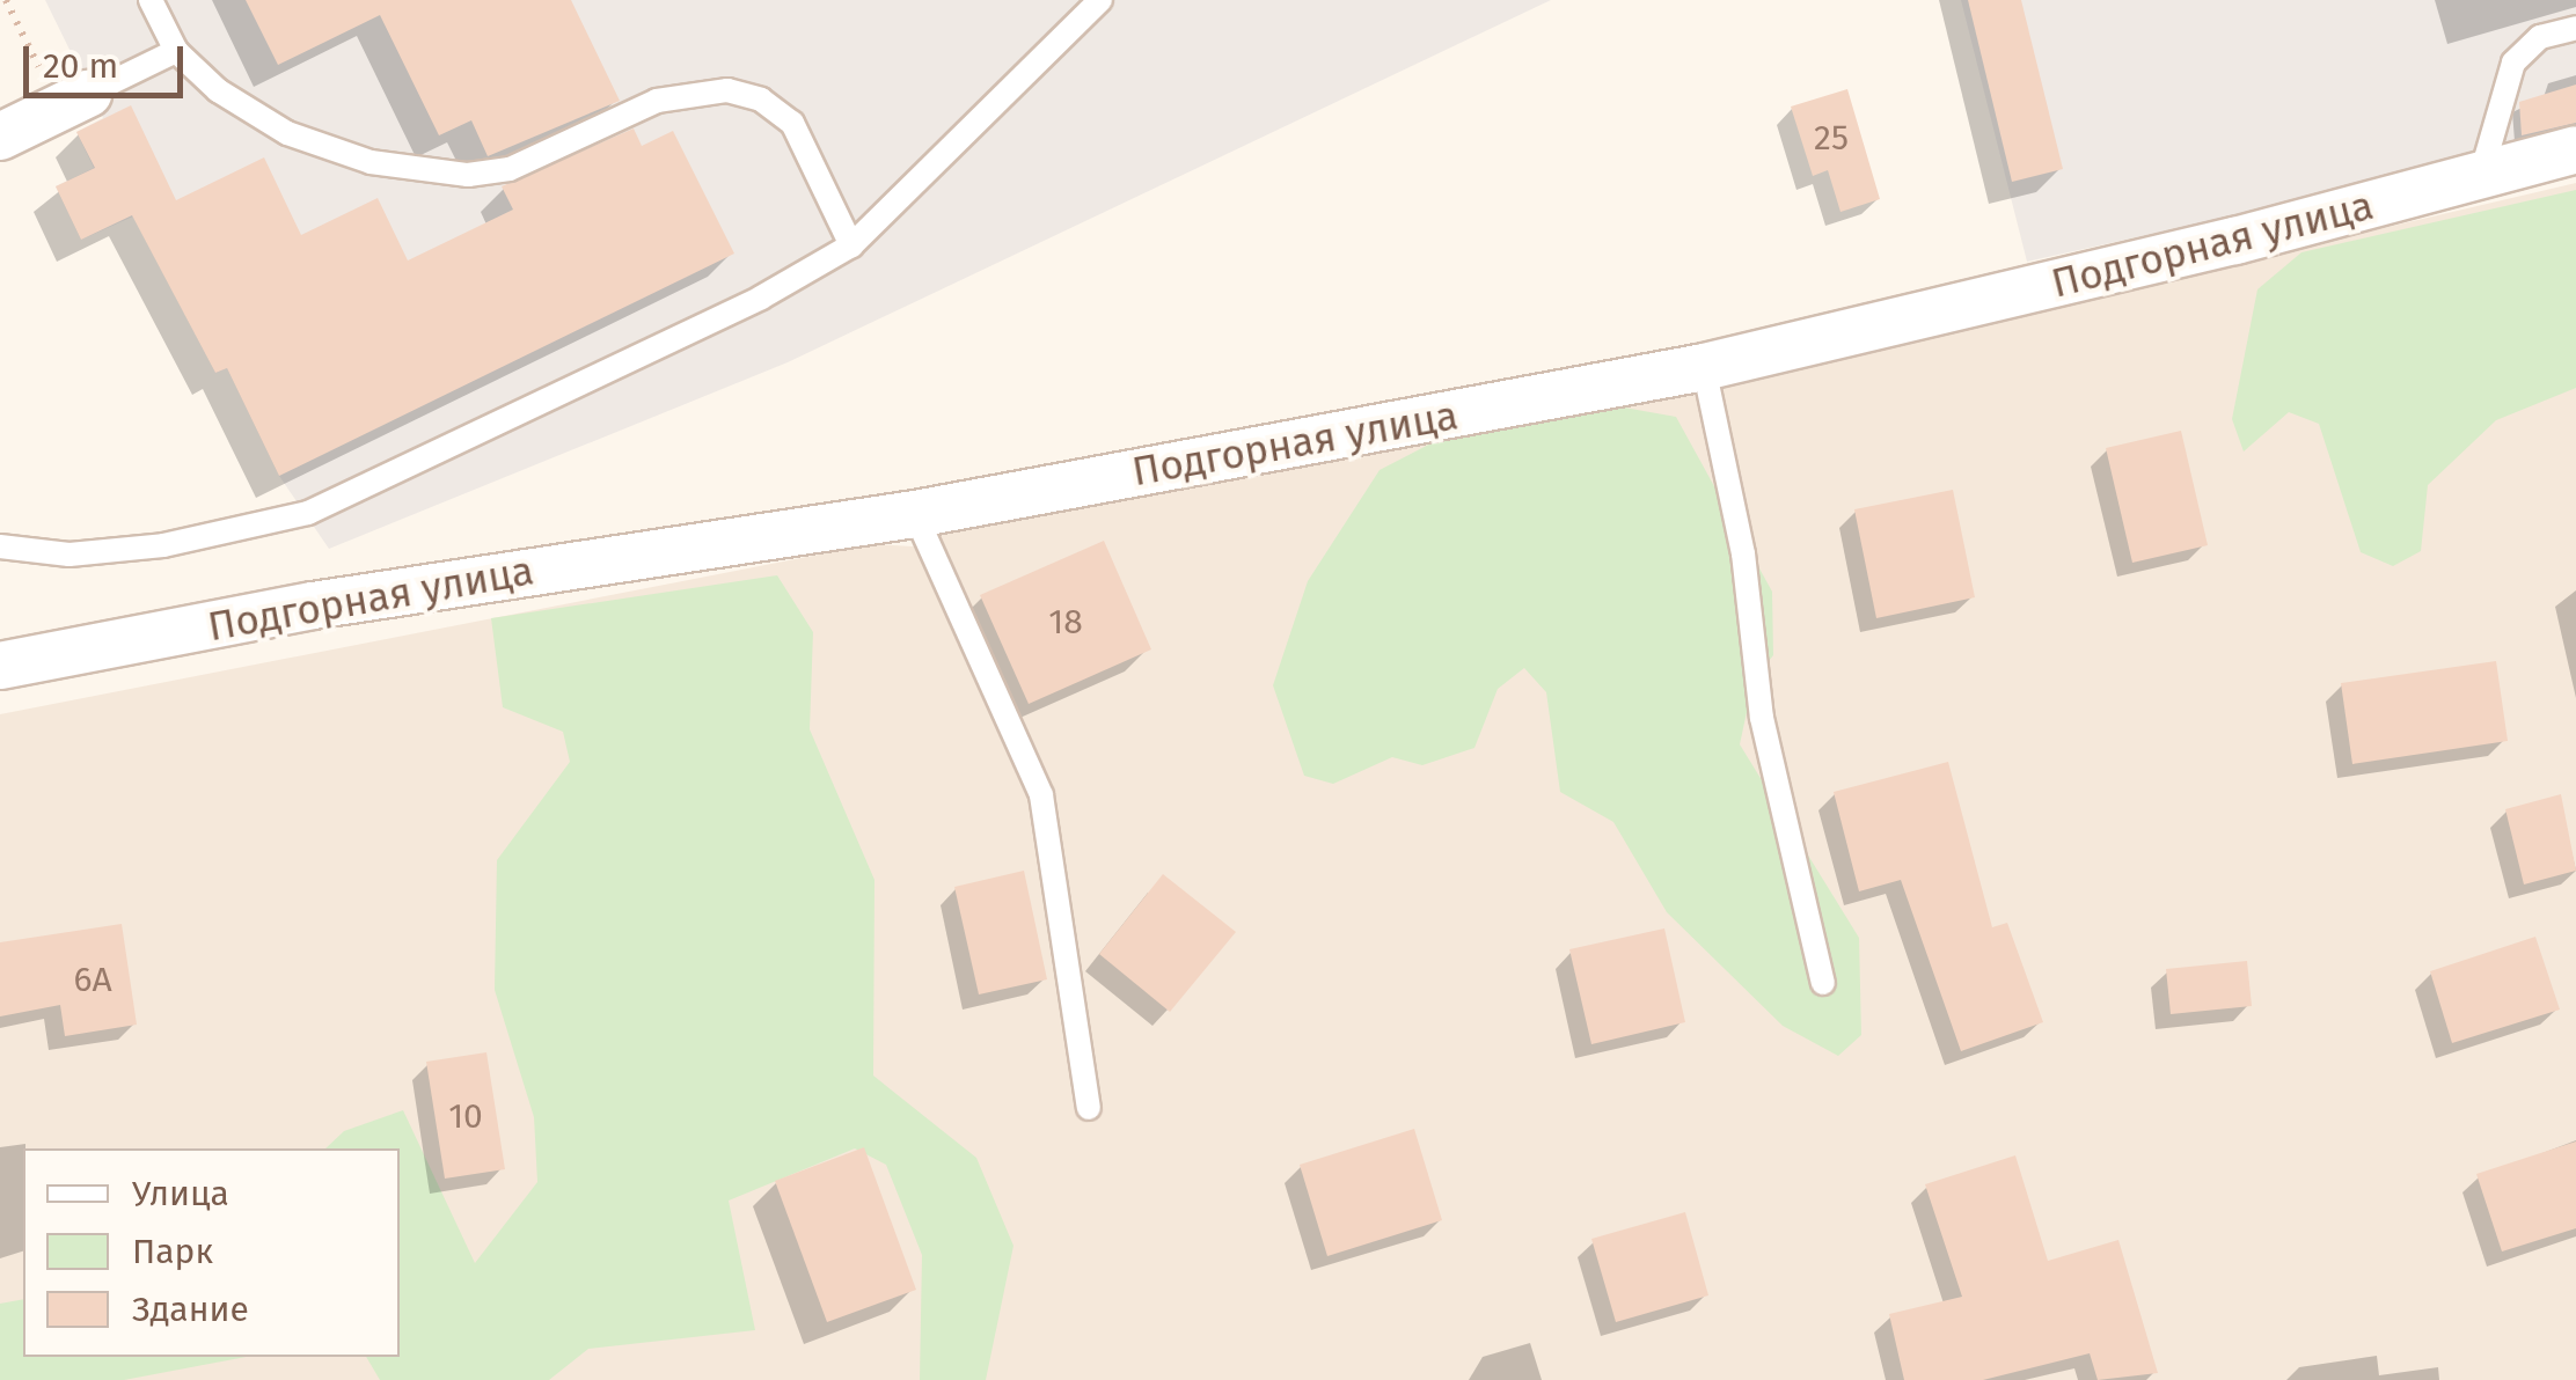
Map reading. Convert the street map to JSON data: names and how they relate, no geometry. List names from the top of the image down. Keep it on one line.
{"streets":{"street":["Подгорная улица"]},"house_numbers":["25","18","6А","10"],"legend":["Улица","Парк","Здание"],"scale_bar":"20 m"}
